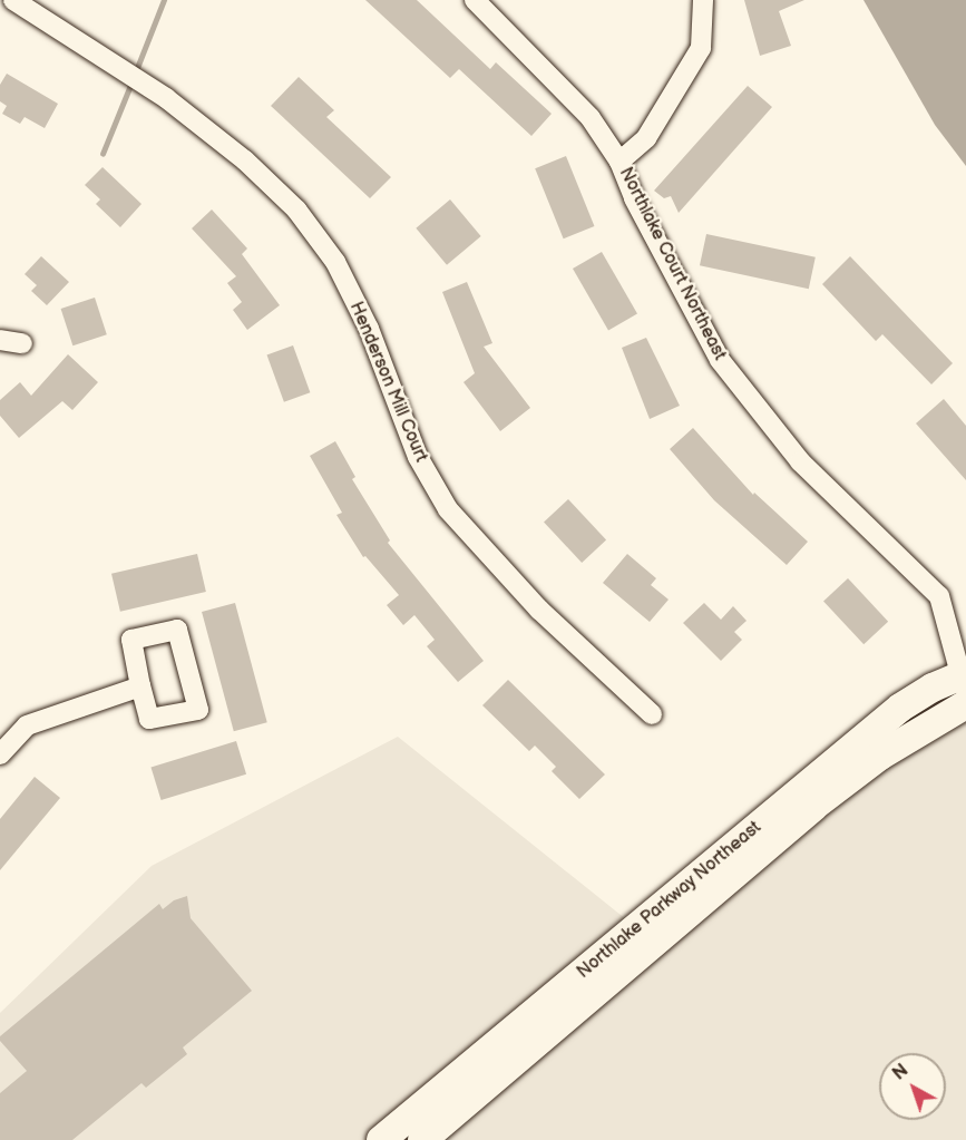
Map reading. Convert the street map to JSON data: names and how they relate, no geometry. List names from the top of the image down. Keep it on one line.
{"streets":{"street":["Northlake Court Northeast","Henderson Mill Court","Northlake Parkway Northeast"]},"crossings":[["Northlake Court Northeast","Northlake Parkway Northeast"]],"north":"top left"}
